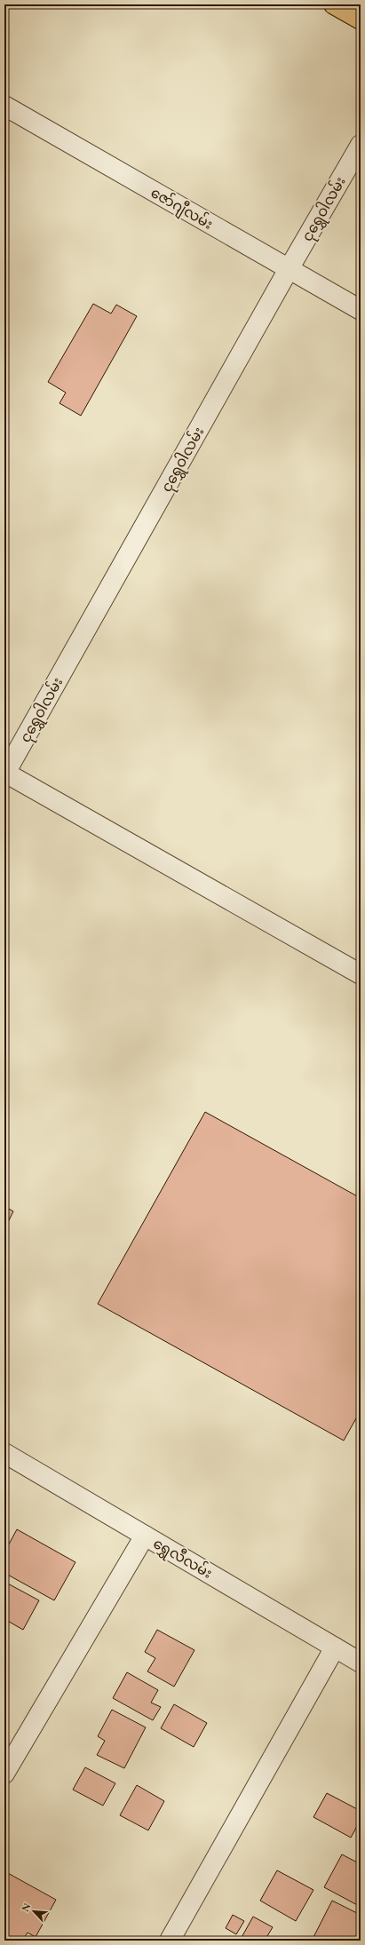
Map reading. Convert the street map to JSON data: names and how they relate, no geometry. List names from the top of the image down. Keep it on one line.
{"streets":{"street":["ဇော်ဂျီလမ်း","ငုရွှေဝါလမ်း","ရွှေလီလမ်း"]},"crossings":[["ဇော်ဂျီလမ်း","ငုရွှေဝါလမ်း"]],"north":"top left"}
